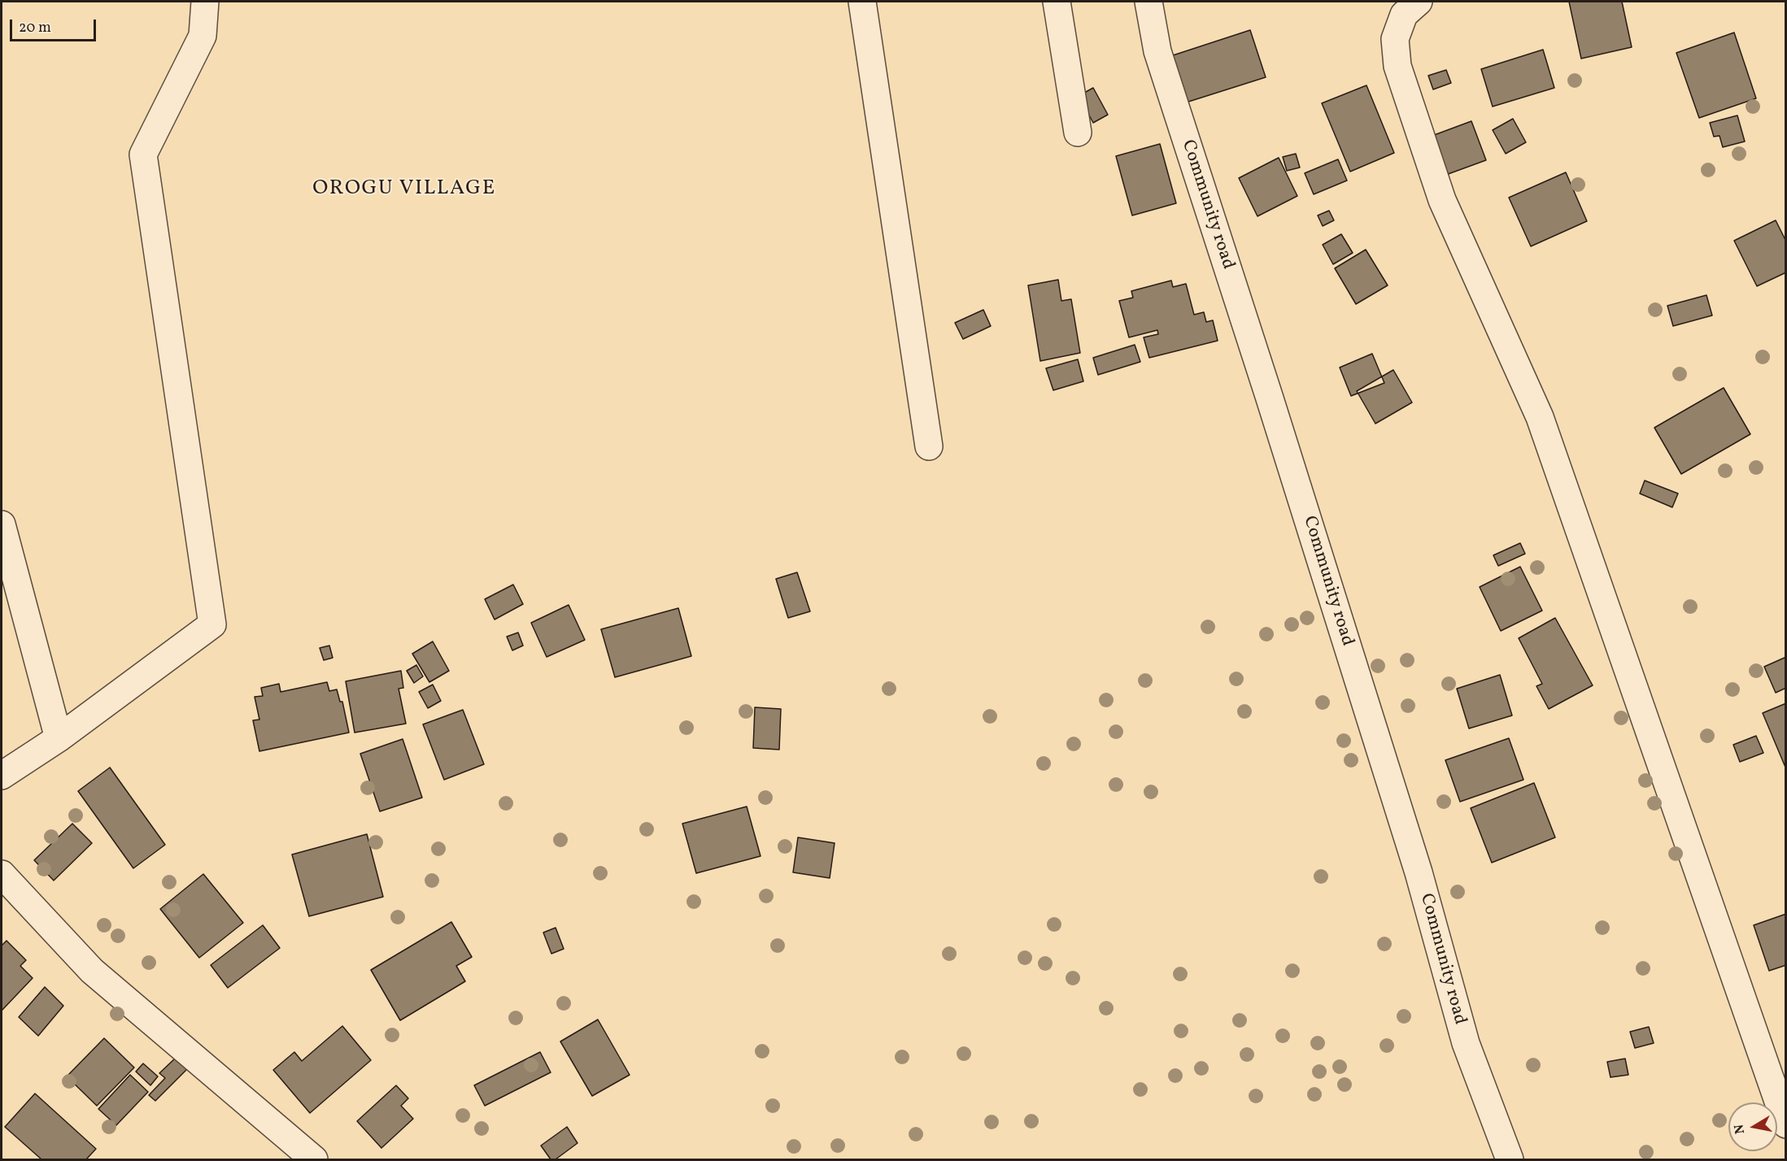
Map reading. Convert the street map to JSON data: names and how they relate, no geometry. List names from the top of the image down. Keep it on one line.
{"streets":{"street":["Community road"]},"districts":["OROGU VILLAGE"],"scale_bar":"20 m","north":"left"}
